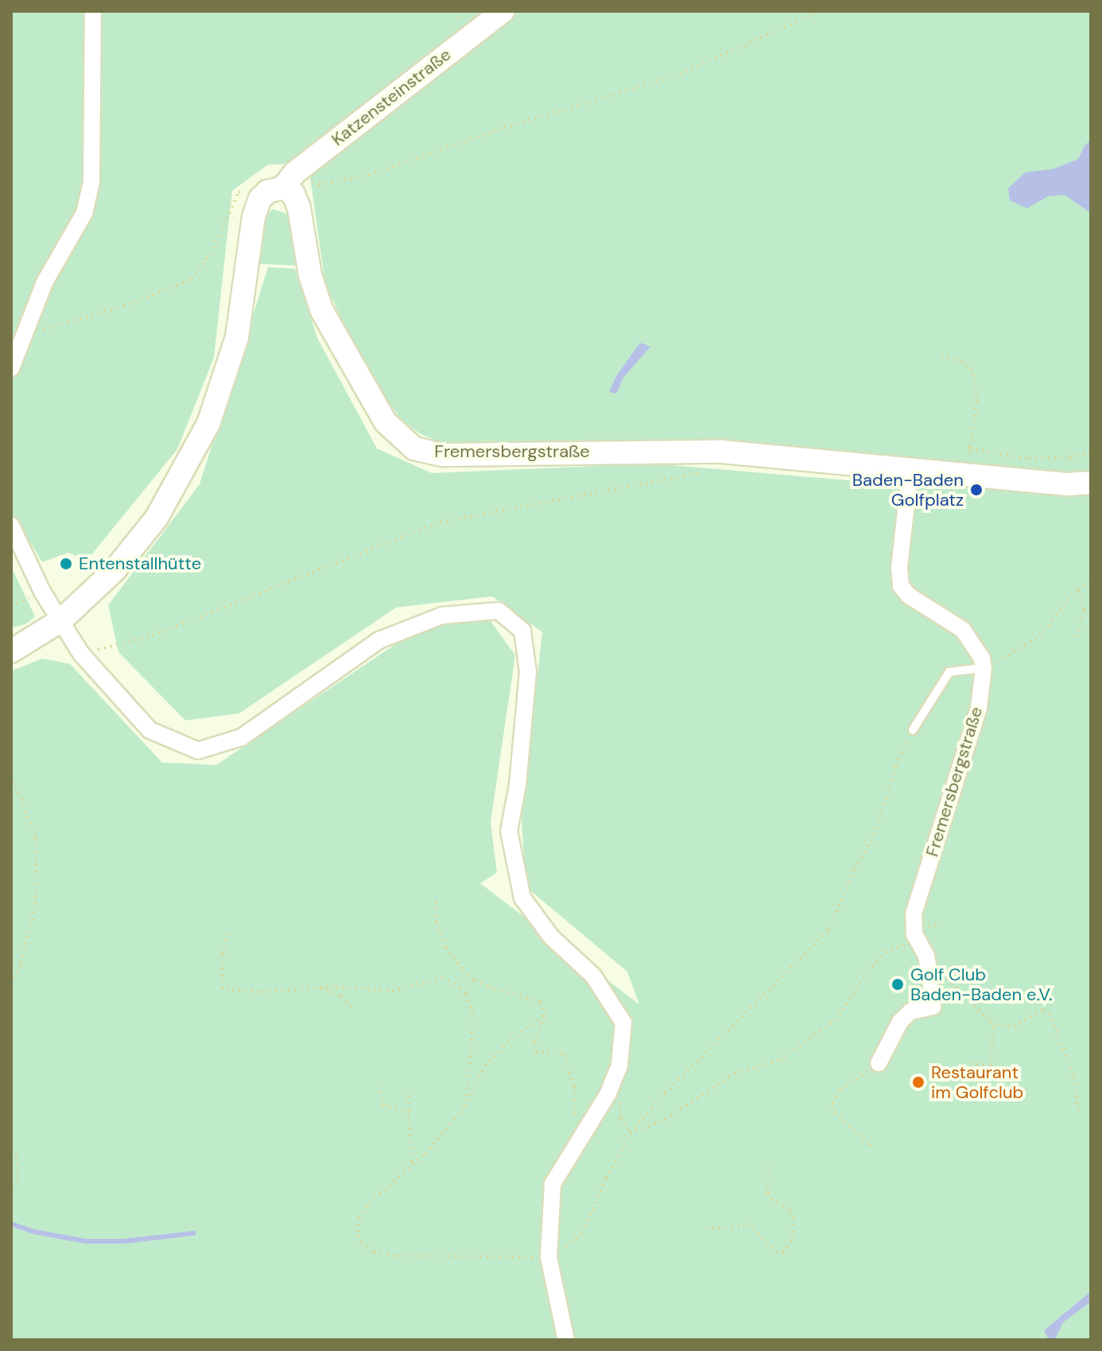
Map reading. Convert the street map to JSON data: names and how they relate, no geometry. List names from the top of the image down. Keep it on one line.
{"streets":{"main road":["Katzensteinstraße","Fremersbergstraße"]},"crossings":[["Katzensteinstraße","Fremersbergstraße"]],"places":["Baden-Baden Golfplatz","Entenstallhütte","Golf Club Baden-Baden e.V.","Restaurant im Golfclub"]}
